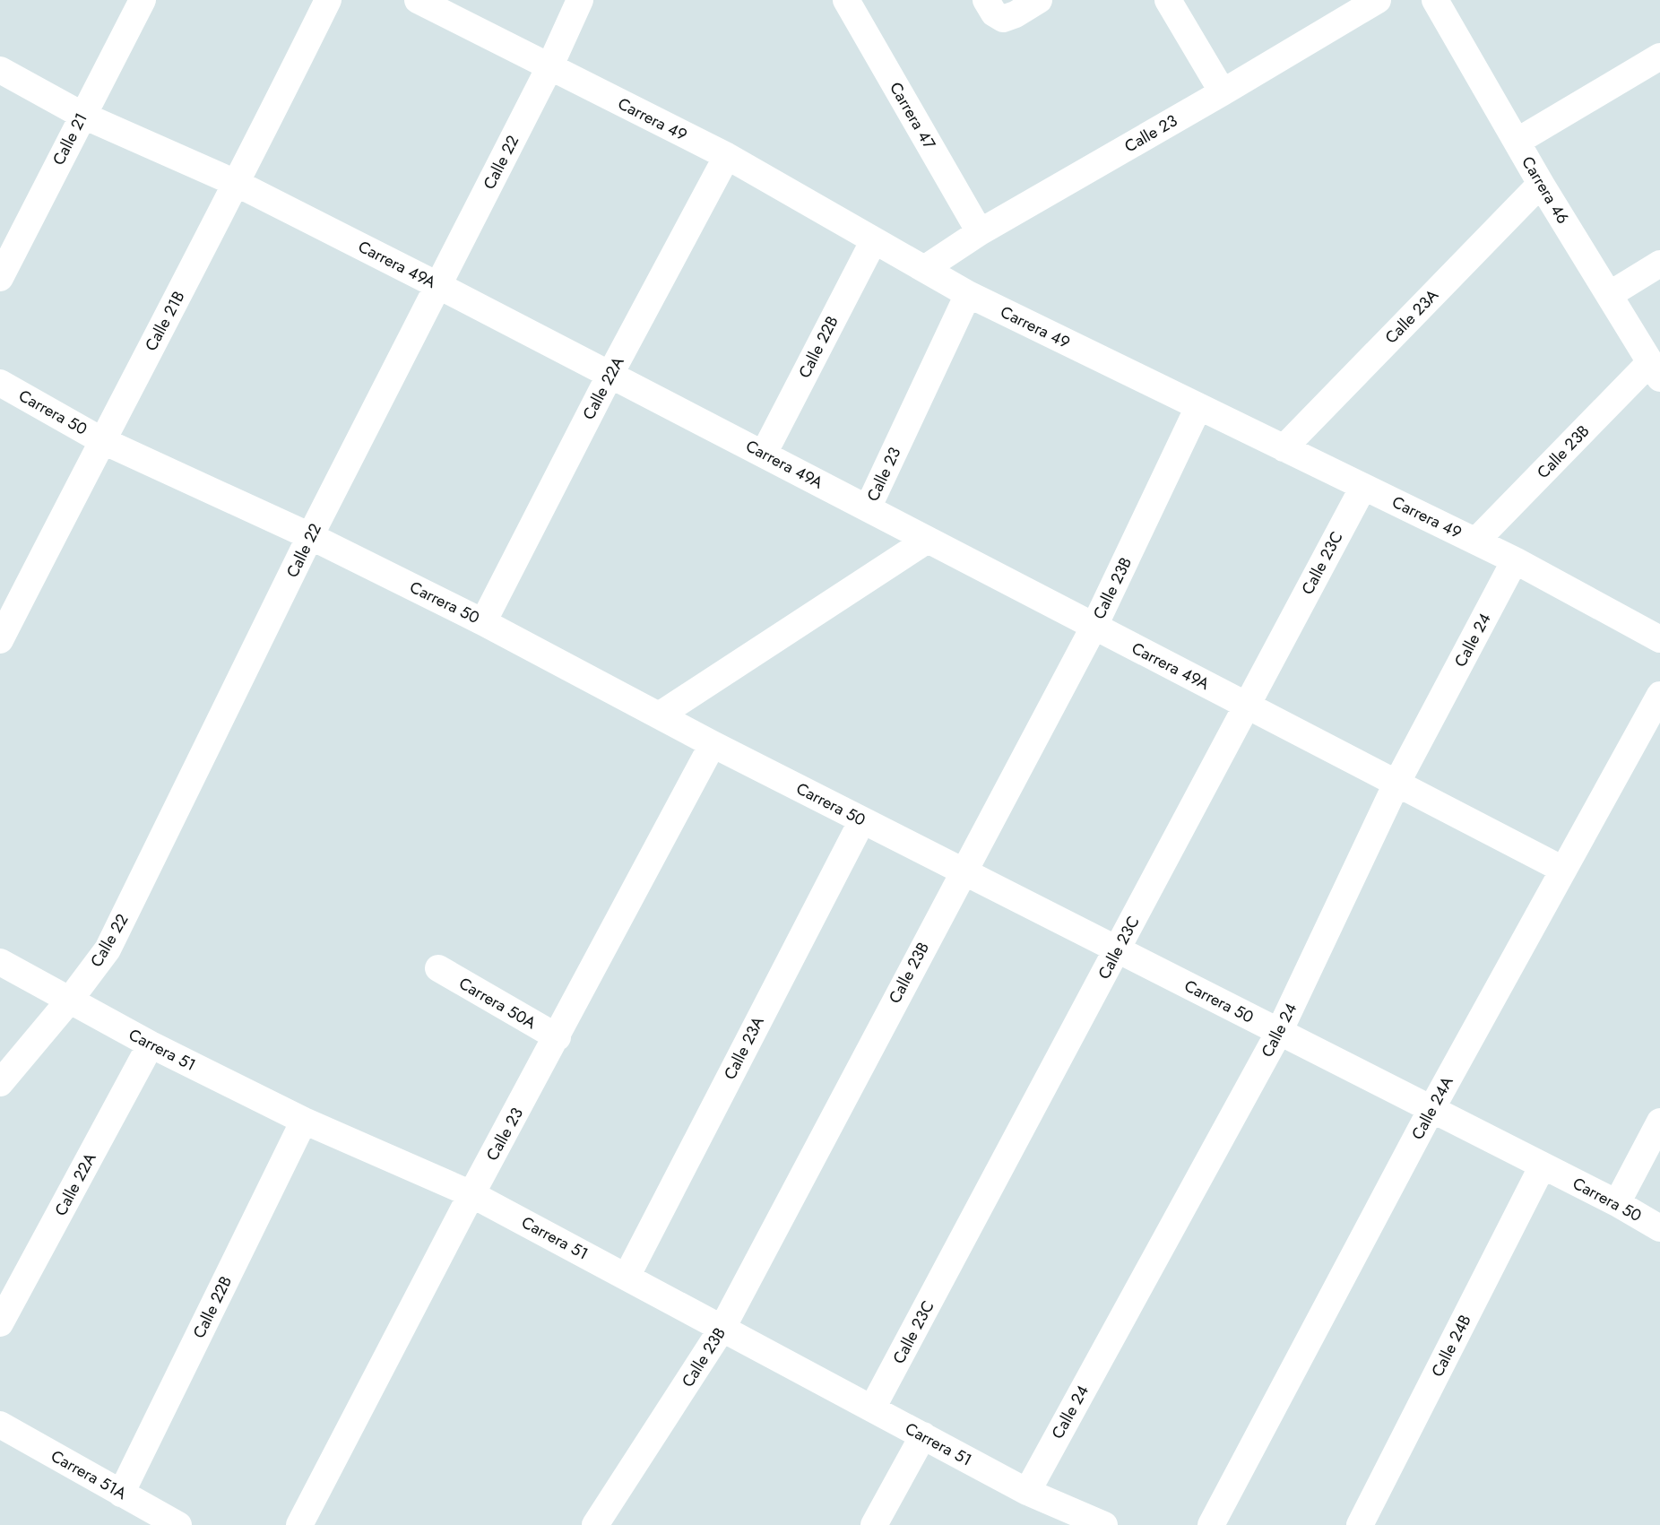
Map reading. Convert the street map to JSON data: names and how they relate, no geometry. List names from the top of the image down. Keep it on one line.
{"streets":{"street":["Carrera 47","Carrera 49","Calle 23","Calle 21","Calle 22","Carrera 46","Carrera 49A","Calle 23A","Calle 21B","Calle 22B","Calle 22A","Carrera 50","Calle 23B","Calle 23C","Calle 24","Carrera 50A","Carrera 51","Calle 24A","Calle 24B","Carrera 51A"]},"crossings":[["Carrera 47","Calle 23"],["Carrera 49","Calle 23"],["Carrera 49","Calle 22"],["Carrera 49","Calle 23A"],["Carrera 49","Calle 22B"],["Carrera 49","Calle 22A"],["Carrera 49","Calle 23B"],["Carrera 49","Calle 23C"],["Carrera 49","Calle 24"],["Calle 23","Carrera 49A"],["Calle 23","Carrera 50"],["Calle 23","Carrera 50A"],["Calle 23","Carrera 51"],["Calle 21","Carrera 49A"],["Calle 22","Carrera 49A"],["Calle 22","Carrera 50"],["Calle 22","Carrera 51"],["Carrera 46","Calle 23A"],["Carrera 46","Calle 23B"],["Carrera 49A","Calle 21B"],["Carrera 49A","Calle 22B"],["Carrera 49A","Calle 22A"],["Carrera 49A","Calle 23B"],["Carrera 49A","Calle 23C"],["Carrera 49A","Calle 24"],["Carrera 49A","Calle 24A"],["Calle 23A","Carrera 50"],["Calle 23A","Carrera 51"],["Calle 21B","Carrera 50"],["Calle 22B","Carrera 51"],["Calle 22B","Carrera 51A"],["Calle 22A","Carrera 50"],["Calle 22A","Carrera 51"],["Carrera 50","Calle 23B"],["Carrera 50","Calle 23C"],["Carrera 50","Calle 24"],["Carrera 50","Calle 24A"],["Carrera 50","Calle 24B"],["Calle 23B","Carrera 51"],["Calle 23C","Carrera 51"],["Calle 24","Carrera 51"]]}
